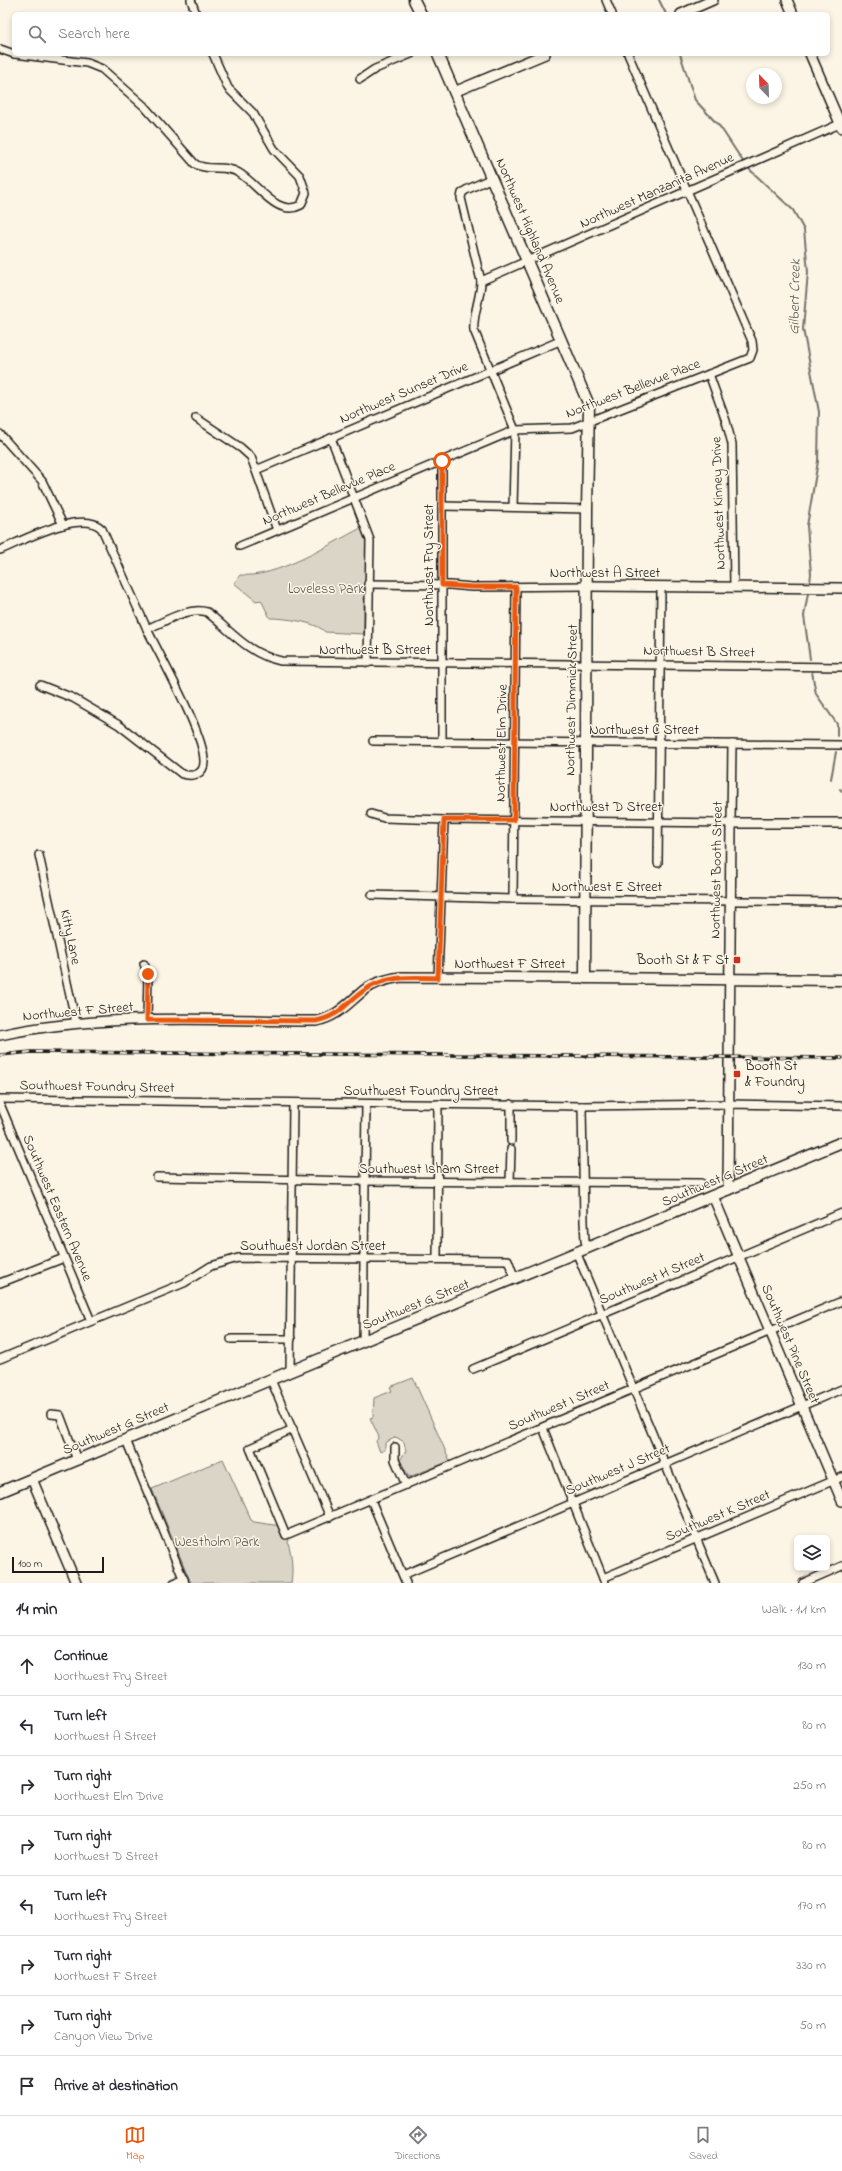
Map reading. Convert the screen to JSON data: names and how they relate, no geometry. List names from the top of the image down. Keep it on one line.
{"streets":{"main road":["Northwest Highland Avenue","Northwest Dimmick Street","Northwest F Street","Southwest G Street"],"street":["Northwest Manzanita Avenue","Northwest Bellevue Place","Northwest Sunset Drive","Northwest Kinney Drive","Northwest Fry Street","Northwest A Street","Northwest B Street","Northwest C Street","Northwest Elm Drive","Northwest D Street","Northwest Booth Street","Northwest E Street","Kitty Lane","Southwest Foundry Street","Southwest Isham Street","Southwest Eastern Avenue","Southwest Jordan Street","Southwest H Street","Southwest Pine Street","Southwest I Street","Southwest J Street","Southwest K Street"]},"crossings":[["Northwest Manzanita Avenue","Northwest Highland Avenue"],["Northwest Manzanita Avenue","Northwest Bellevue Place"],["Northwest Highland Avenue","Northwest Bellevue Place"],["Northwest Highland Avenue","Northwest Sunset Drive"],["Northwest Highland Avenue","Northwest Dimmick Street"],["Northwest Bellevue Place","Northwest Kinney Drive"],["Northwest Bellevue Place","Northwest Fry Street"],["Northwest Bellevue Place","Northwest Dimmick Street"],["Northwest Kinney Drive","Northwest A Street"],["Northwest Fry Street","Northwest A Street"],["Northwest Fry Street","Northwest B Street"],["Northwest Fry Street","Northwest C Street"],["Northwest A Street","Northwest Dimmick Street"],["Northwest A Street","Northwest Elm Drive"],["Northwest B Street","Northwest Dimmick Street"],["Northwest B Street","Northwest Elm Drive"],["Northwest Dimmick Street","Northwest C Street"],["Northwest Dimmick Street","Northwest D Street"],["Northwest Dimmick Street","Northwest E Street"],["Northwest Dimmick Street","Northwest F Street"],["Northwest C Street","Northwest Elm Drive"],["Northwest C Street","Northwest Booth Street"],["Northwest Elm Drive","Northwest D Street"],["Northwest Elm Drive","Northwest E Street"],["Northwest D Street","Northwest Booth Street"],["Northwest Booth Street","Northwest E Street"],["Northwest Booth Street","Northwest F Street"],["Northwest Booth Street","Southwest Foundry Street"],["Northwest Booth Street","Southwest G Street"],["Kitty Lane","Northwest F Street"],["Southwest G Street","Southwest Jordan Street"],["Southwest G Street","Southwest Pine Street"],["Southwest Eastern Avenue","Southwest Jordan Street"],["Southwest H Street","Southwest Pine Street"],["Southwest Pine Street","Southwest I Street"],["Southwest Pine Street","Southwest J Street"],["Southwest Pine Street","Southwest K Street"]],"water":["Gilbert Creek"],"parks":["Loveless Park","Westholm Park"],"places":{"transit":["Booth St & F St","Booth St & Foundry"]},"scale_bar":"100 m","north":"top left","page":{"search":"Search here","scale":"100 m","heading":["14 min","Walk · 1.1 km"],"list":[["Continue","Northwest Fry Street","130 m"],["Turn left","Northwest A Street","80 m"],["Turn right","Northwest Elm Drive","250 m"],["Turn right","Northwest D Street","80 m"],["Turn left","Northwest Fry Street","170 m"],["Turn right","Northwest F Street","330 m"],["Turn right","Canyon View Drive","50 m"],"Arrive at destination"],"nav":["Map","Directions","Saved"]}}
